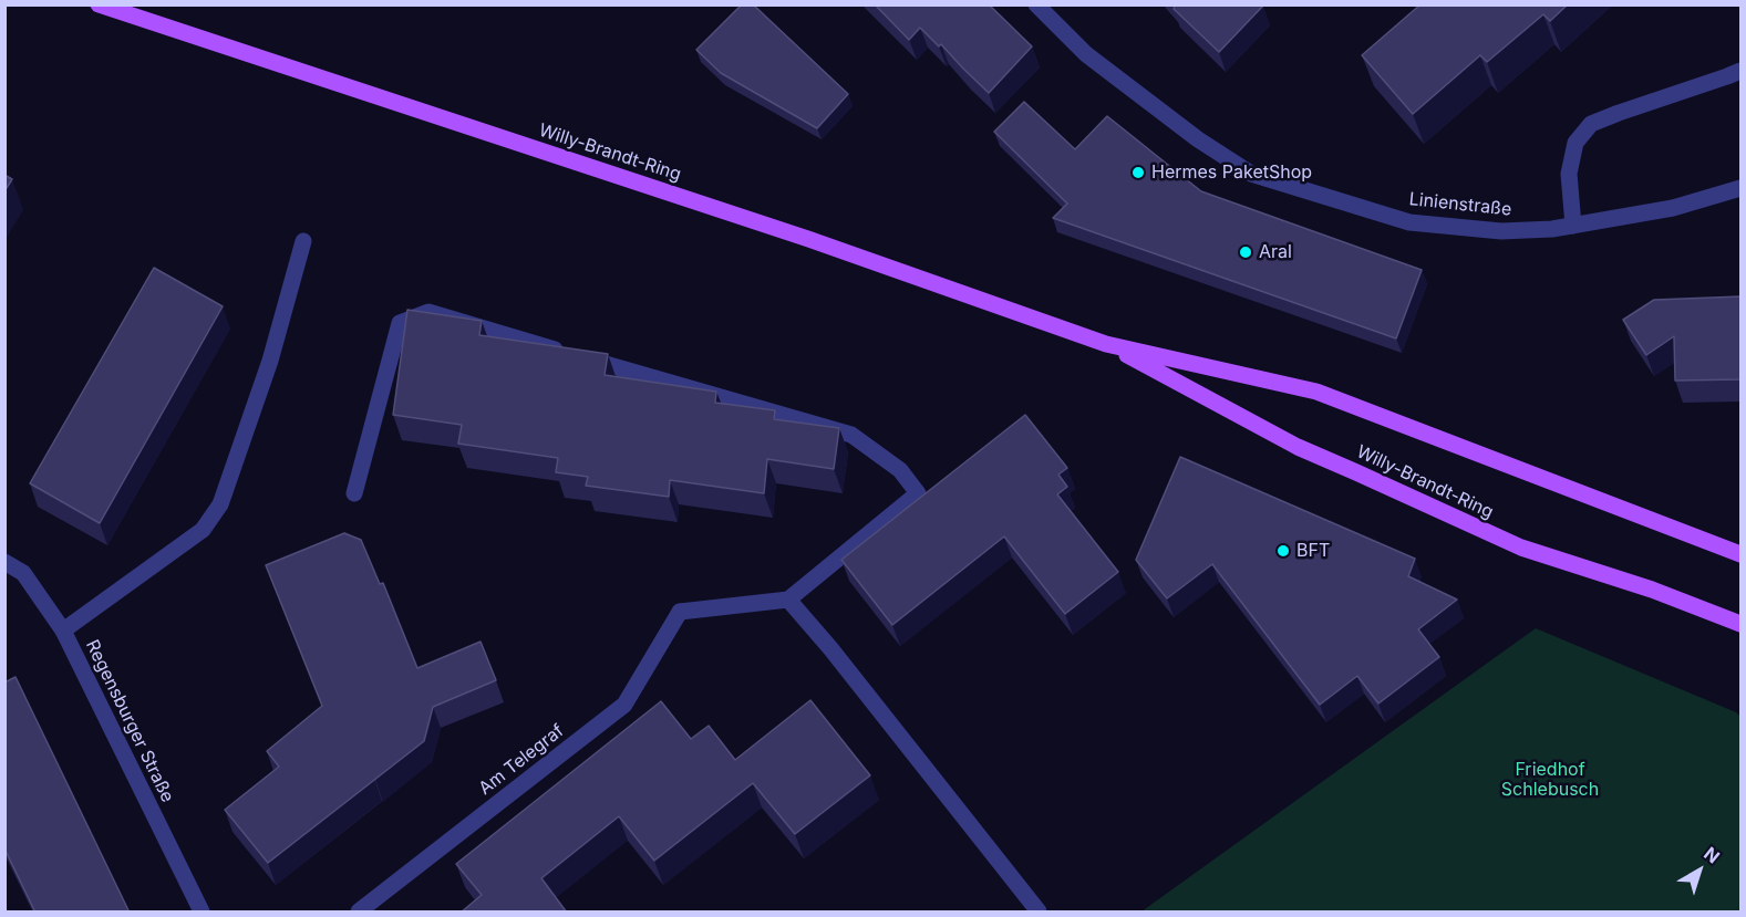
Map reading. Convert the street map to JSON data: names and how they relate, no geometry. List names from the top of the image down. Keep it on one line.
{"streets":{"main road":["Willy-Brandt-Ring"],"street":["Linienstraße","Regensburger Straße","Am Telegraf"]},"parks":["Friedhof Schlebusch"],"places":["Hermes PaketShop","Aral","BFT"],"north":"top right"}
